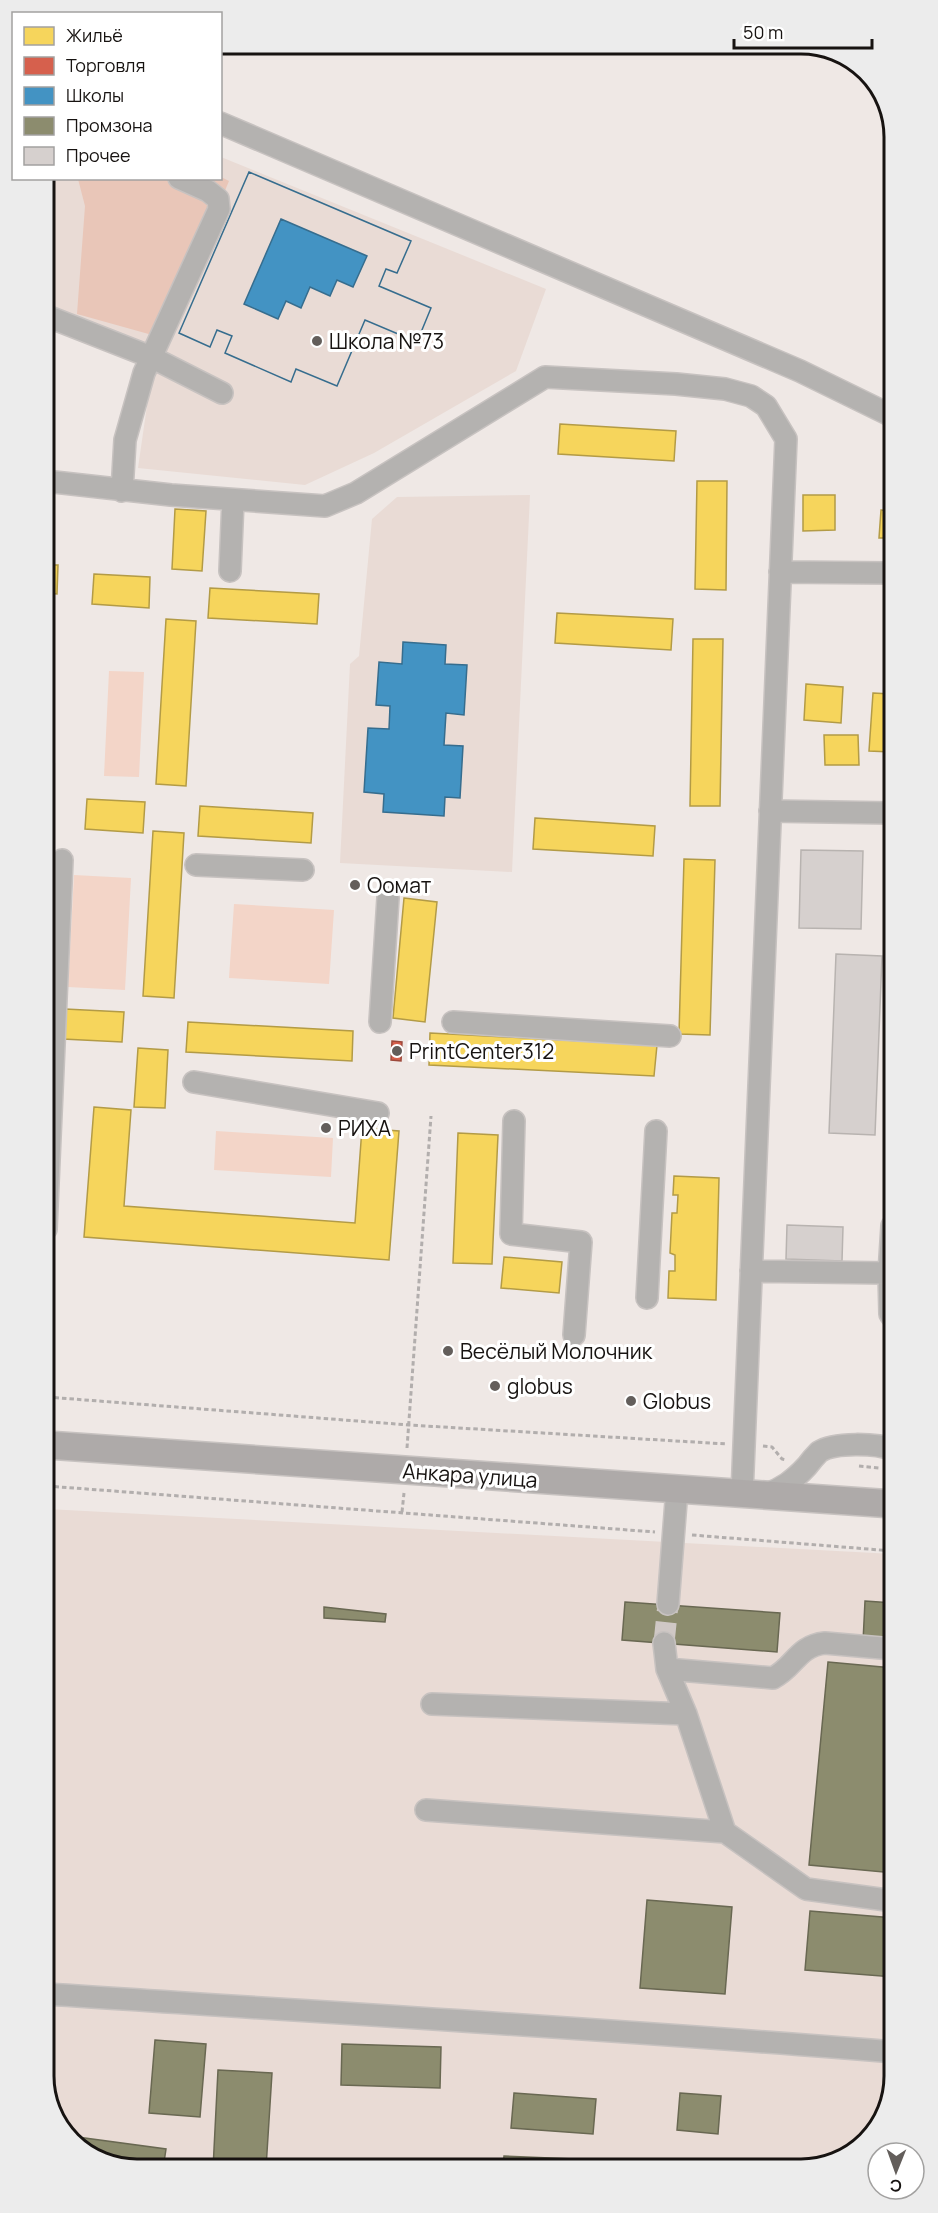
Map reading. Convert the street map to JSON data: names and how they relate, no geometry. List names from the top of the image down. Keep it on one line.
{"streets":{"main road":["Анкара улица"]},"places":["Школа №73","Оомат","PrintCenter312","РИХА","Весёлый Молочник","globus","Globus"],"legend":["Жильё","Торговля","Школы","Промзона","Прочее"],"scale_bar":"50 m","north":"bottom"}
